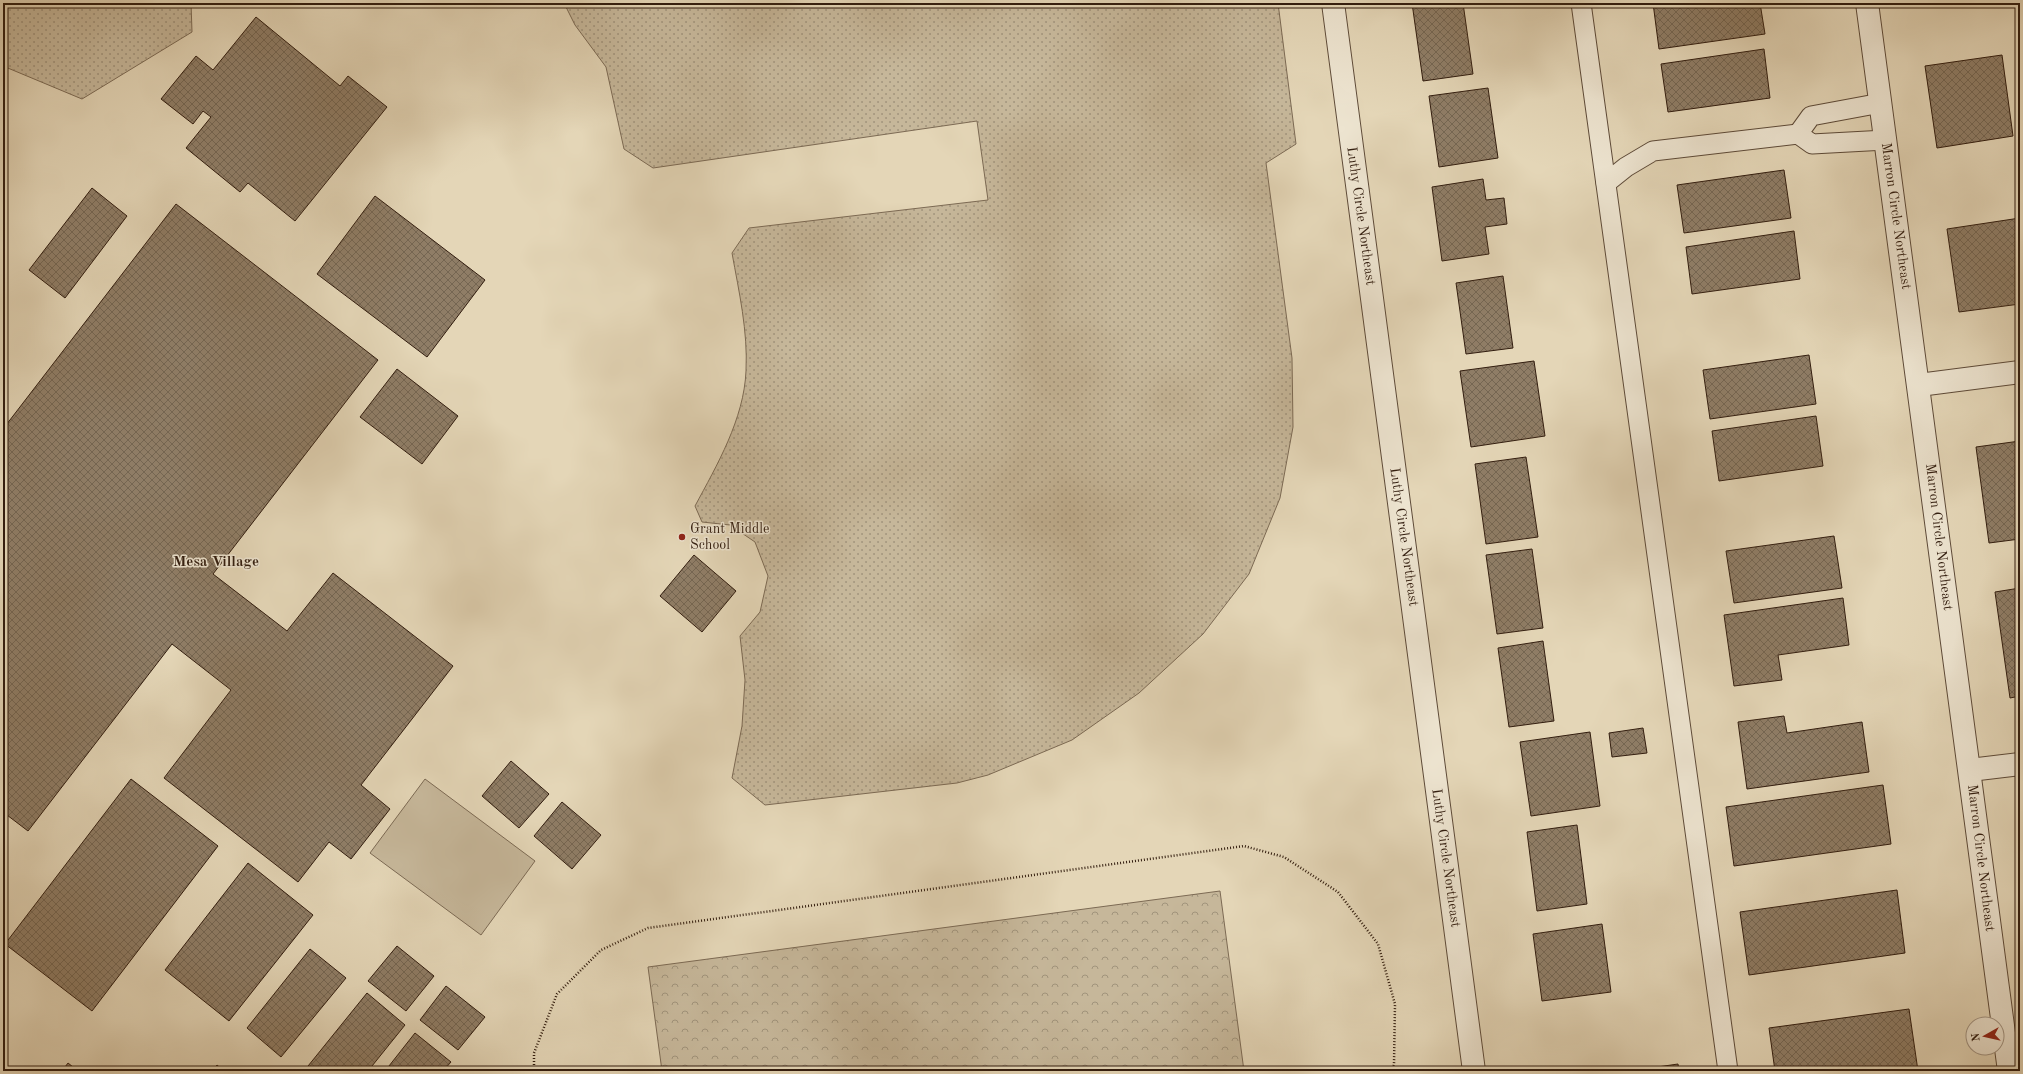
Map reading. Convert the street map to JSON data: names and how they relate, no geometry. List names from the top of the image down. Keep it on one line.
{"streets":{"street":["Luthy Circle Northeast","Marron Circle Northeast"]},"districts":["Mesa Village"],"places":["Grant Middle School"],"north":"left"}
